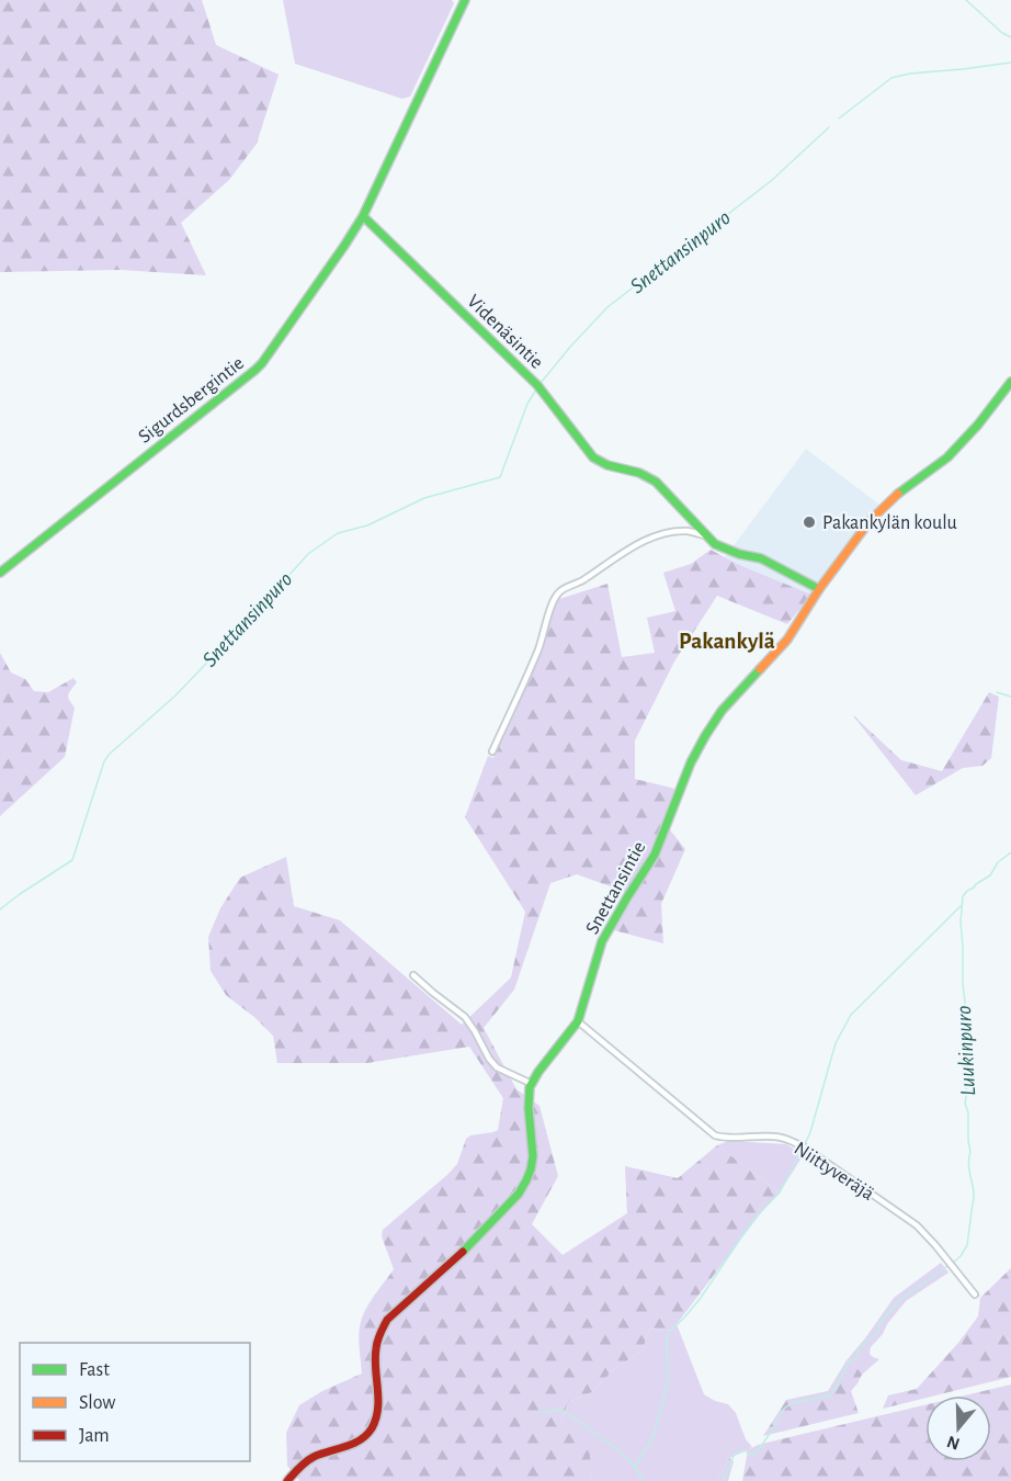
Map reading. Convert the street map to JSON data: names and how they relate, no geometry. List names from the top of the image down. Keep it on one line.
{"streets":{"street":["Videnäsintie","Sigurdsbergintie","Snettansintie","Niittyveräjä"]},"crossings":[["Videnäsintie","Sigurdsbergintie"],["Videnäsintie","Snettansintie"],["Snettansintie","Niittyveräjä"]],"districts":["Pakankylä"],"water":["Snettansinpuro","Luukinpuro"],"places":["Pakankylän koulu"],"legend":["Fast","Slow","Jam"],"north":"bottom"}
